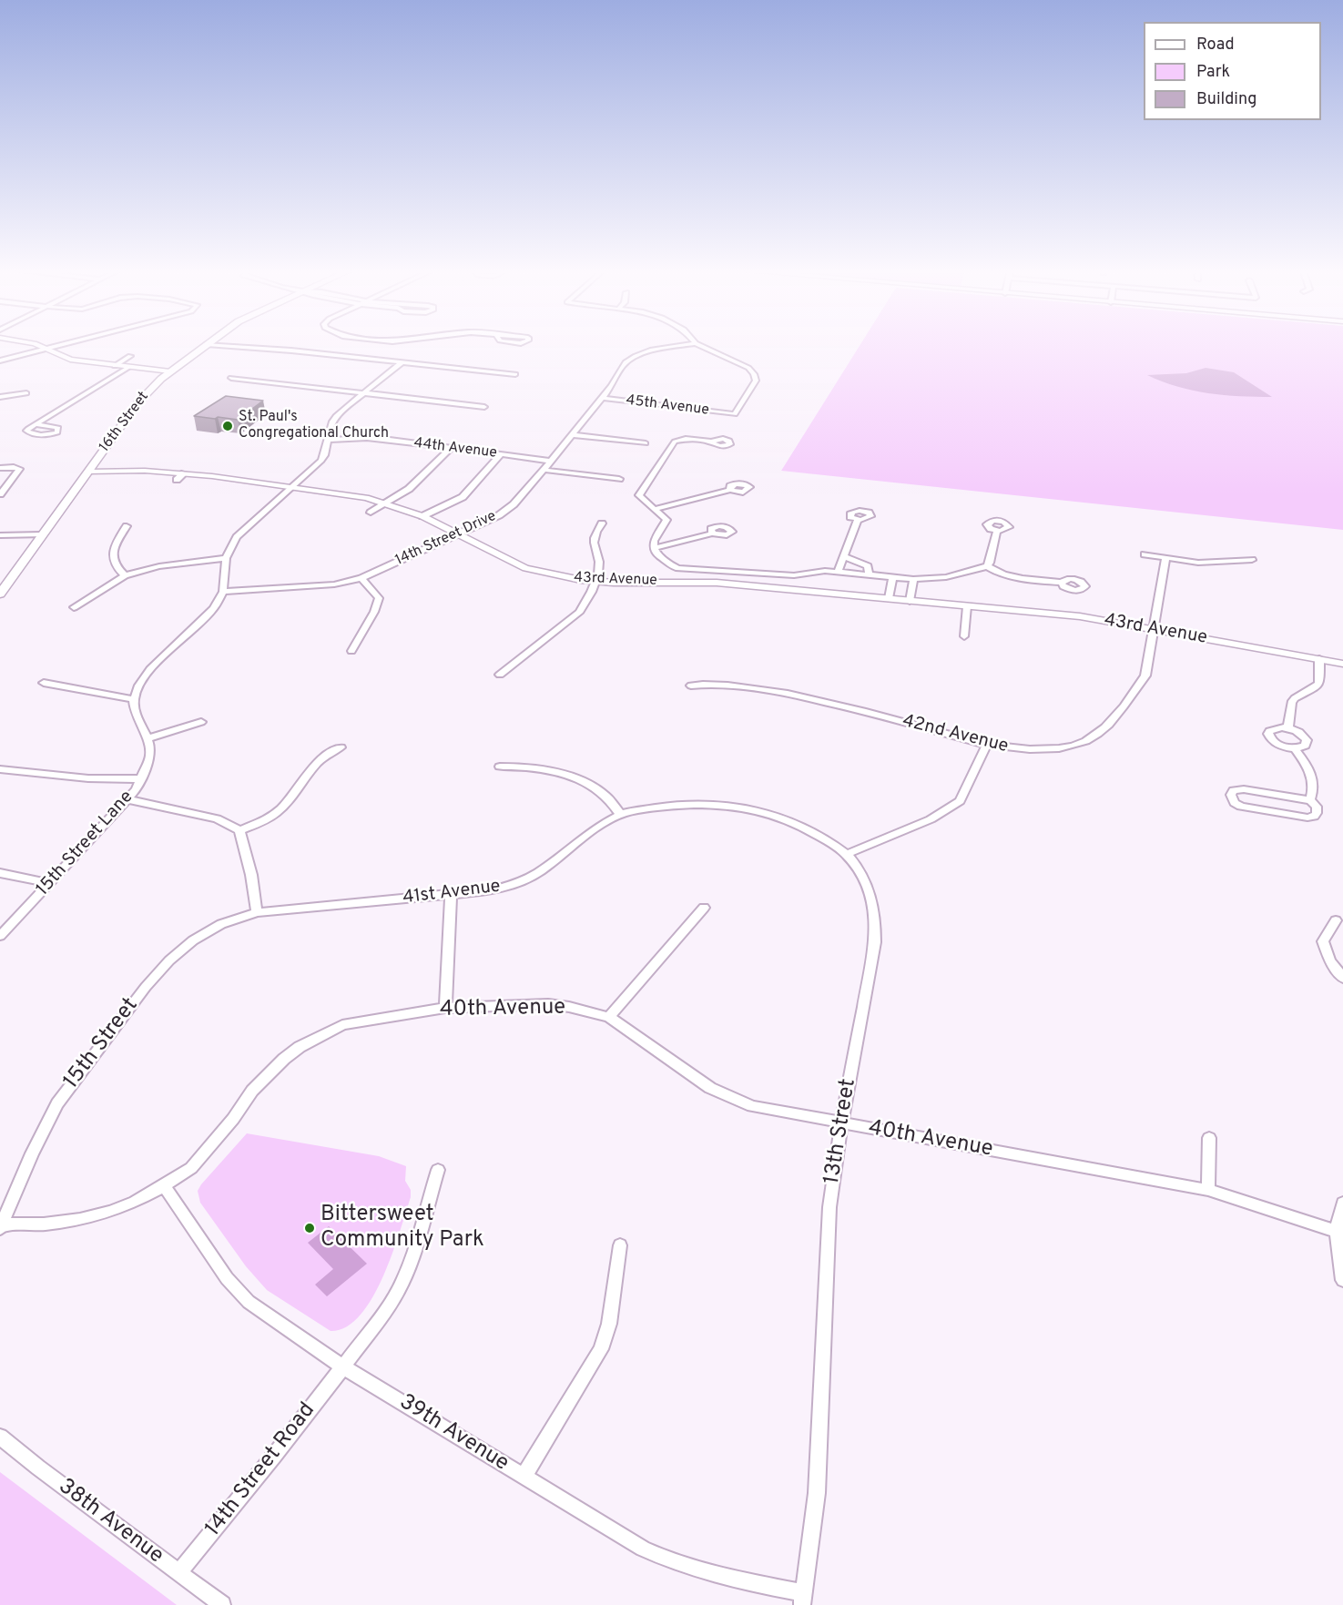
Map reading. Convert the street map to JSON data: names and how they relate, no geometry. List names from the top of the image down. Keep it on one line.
{"streets":{"main road":["16th Street"],"street":["45th Avenue","44th Avenue","14th Street Drive","43rd Avenue","42nd Avenue","15th Street Lane","41st Avenue","40th Avenue","15th Street","13th Street","39th Avenue","14th Street Road","38th Avenue"]},"crossings":[["45th Avenue","14th Street Drive"],["16th Street","43rd Avenue"],["44th Avenue","14th Street Drive"],["14th Street Drive","43rd Avenue"],["43rd Avenue","42nd Avenue"],["41st Avenue","15th Street"],["41st Avenue","13th Street"],["40th Avenue","15th Street"],["40th Avenue","13th Street"],["40th Avenue","39th Avenue"],["13th Street","39th Avenue"],["39th Avenue","14th Street Road"],["14th Street Road","38th Avenue"]],"places":["St. Paul's Congregational Church","Bittersweet Community Park"],"legend":["Road","Park","Building"]}
